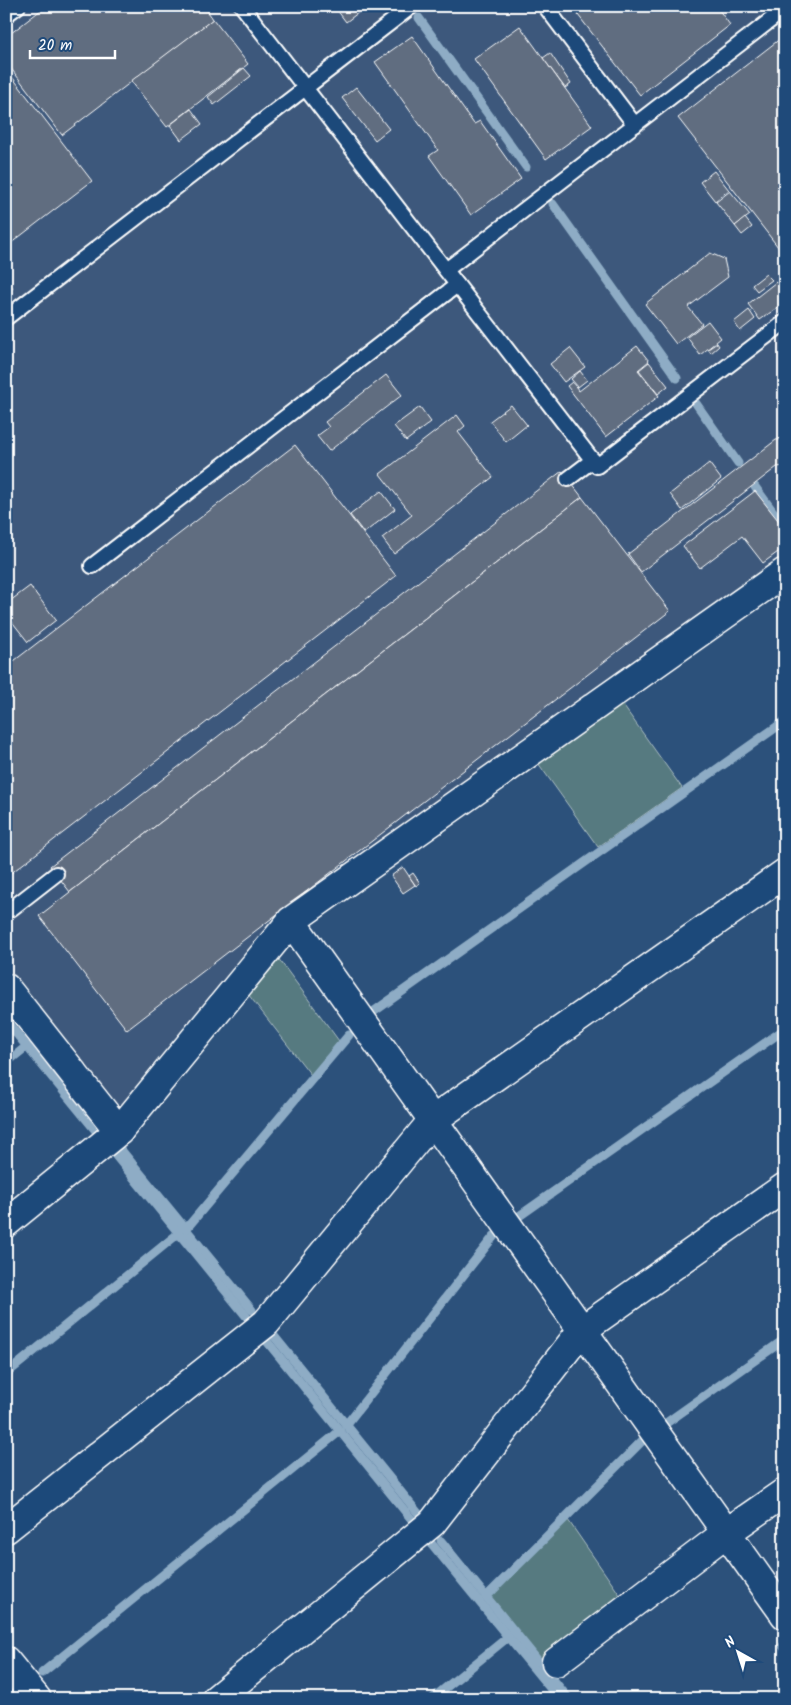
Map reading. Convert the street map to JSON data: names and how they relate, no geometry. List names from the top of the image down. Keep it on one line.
{"scale_bar":"20 m","north":"top left"}
